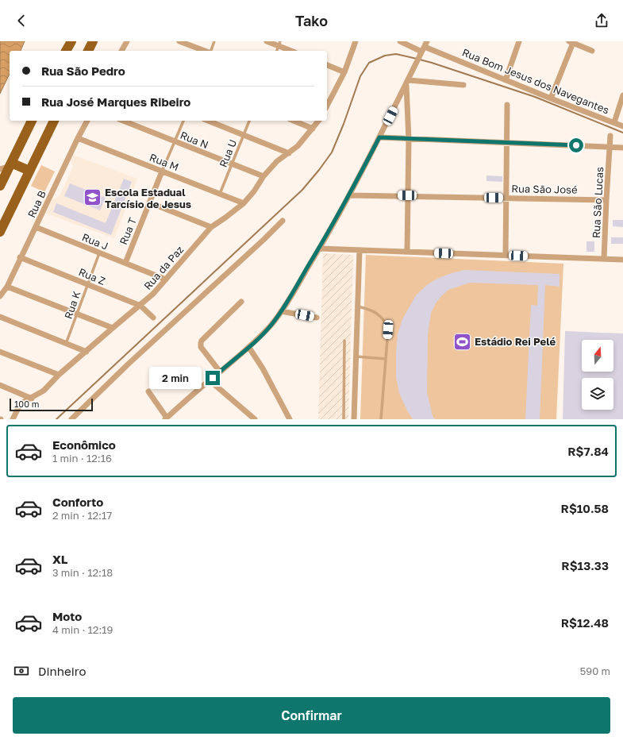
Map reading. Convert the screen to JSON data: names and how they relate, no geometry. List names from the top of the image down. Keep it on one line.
{"streets":{"street":["Rua Bom Jesus dos Navegantes","Rua N","Rua M","Rua São José","Rua São Lucas","Rua B","Rua T","Rua J","Rua da Paz","Rua Z"],"lane":["Rua U","Rua K"]},"crossings":[["Rua N","Rua U"],["Rua N","Rua T"],["Rua N","Rua da Paz"],["Rua U","Rua M"],["Rua M","Rua B"],["Rua M","Rua T"],["Rua M","Rua da Paz"],["Rua São José","Rua São Lucas"],["Rua B","Rua J"],["Rua B","Rua Z"],["Rua T","Rua J"],["Rua J","Rua da Paz"],["Rua J","Rua K"],["Rua da Paz","Rua Z"],["Rua Z","Rua K"]],"places":{"school or university":["Escola Estadual Tarcísio de Jesus"],"sports":["Estádio Rei Pelé"]},"scale_bar":"100 m","north":"top","page":{"header":"Tako","banner":["Rua São Pedro","Rua José Marques Ribeiro"],"bubble":"2 min","scale":"100 m","list":[{"name":"Econômico","note":"1 min · 12:16","value":"R$7.84"},{"name":"Conforto","note":"2 min · 12:17","value":"R$10.58"},{"name":"XL","note":"3 min · 12:18","value":"R$13.33"},{"name":"Moto","note":"4 min · 12:19","value":"R$12.48"}],"pay":["Dinheiro","590 m"],"buttons":"Confirmar"}}
